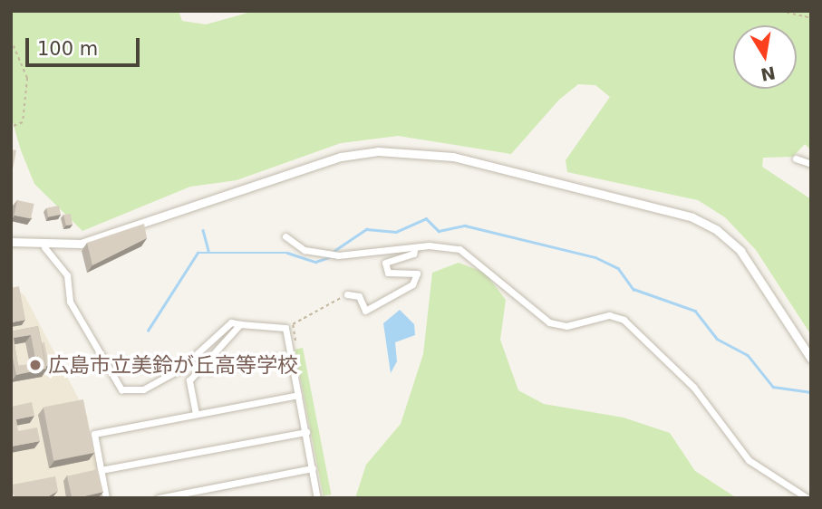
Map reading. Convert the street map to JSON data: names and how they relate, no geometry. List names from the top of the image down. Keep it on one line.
{"places":["広島市立美鈴が丘高等学校"],"scale_bar":"100 m","north":"bottom"}
